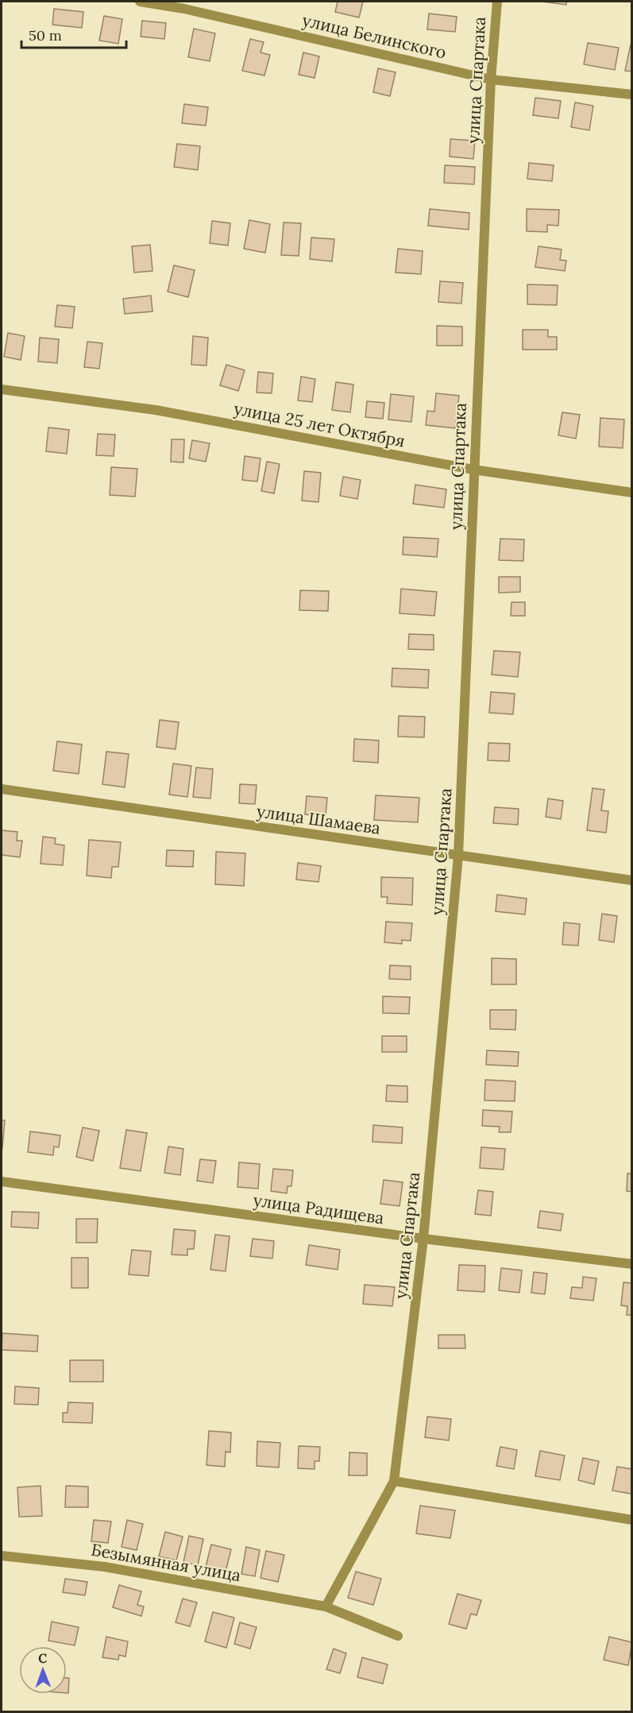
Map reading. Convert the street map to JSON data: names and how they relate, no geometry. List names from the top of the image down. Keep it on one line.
{"streets":{"street":["улица Белинского","улица Спартака","улица 25 лет Октября","улица Шамаева","улица Радищева","Безымянная улица"]},"crossings":[["улица Белинского","улица Спартака"],["улица Спартака","улица 25 лет Октября"],["улица Спартака","улица Шамаева"],["улица Спартака","улица Радищева"],["улица Спартака","Безымянная улица"]],"scale_bar":"50 m","north":"top"}
